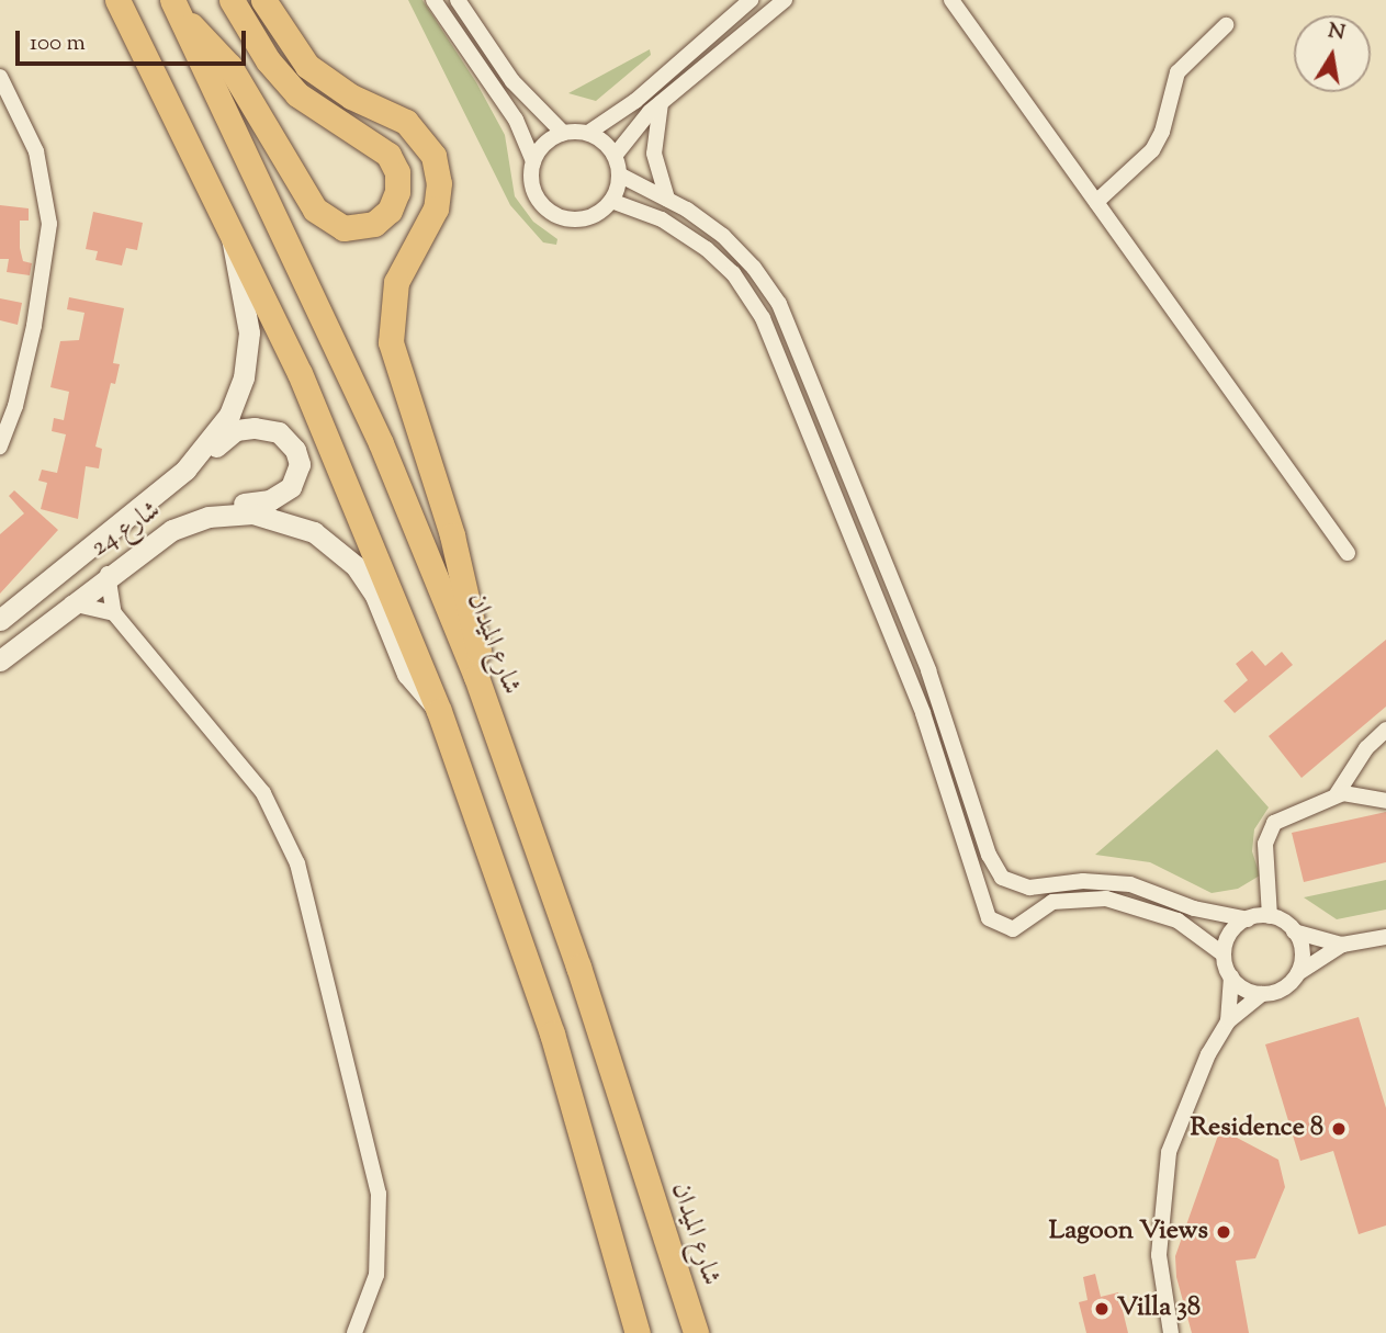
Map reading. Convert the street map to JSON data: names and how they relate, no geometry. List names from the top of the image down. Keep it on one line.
{"streets":{"main road":["شارع الميدان"],"street":["شارع 24"]},"places":["Residence 8","Lagoon Views","Villa 38"],"scale_bar":"100 m","north":"top"}
